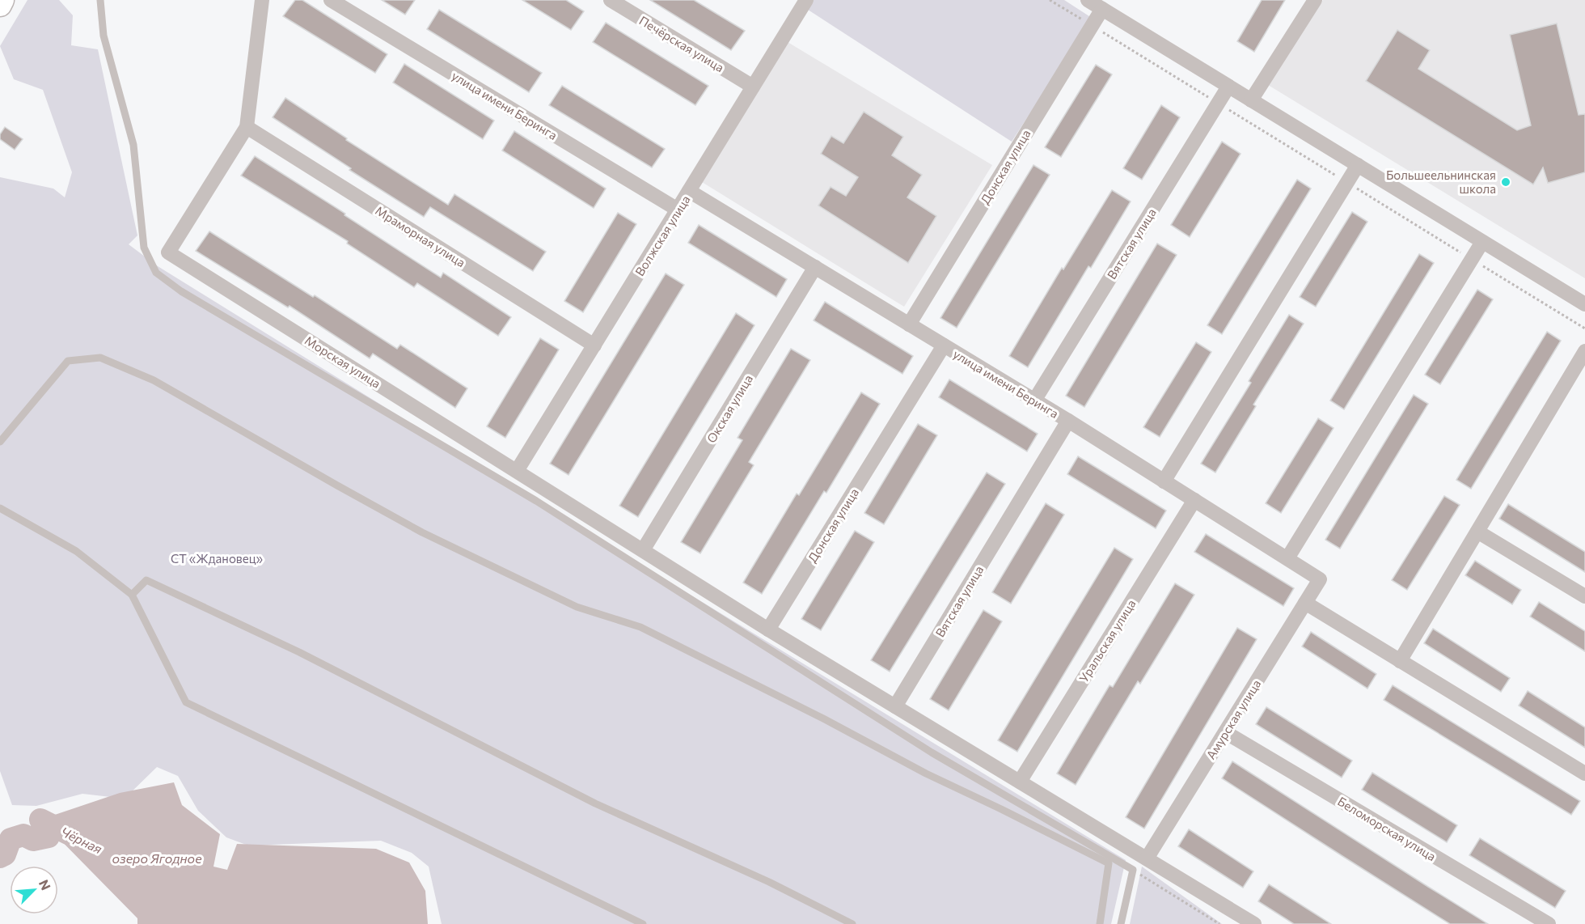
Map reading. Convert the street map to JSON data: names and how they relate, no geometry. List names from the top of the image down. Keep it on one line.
{"streets":{"street":["Печёрская улица","улица имени Беринга","Донская улица","Волжская улица","Мраморная улица","Вятская улица","Морская улица","Окская улица","Уральская улица","Амурская улица","Беломорская улица"]},"crossings":[["Печёрская улица","Волжская улица"],["улица имени Беринга","Донская улица"],["улица имени Беринга","Волжская улица"],["улица имени Беринга","Вятская улица"],["улица имени Беринга","Окская улица"],["улица имени Беринга","Уральская улица"],["улица имени Беринга","Амурская улица"],["Донская улица","Морская улица"],["Волжская улица","Мраморная улица"],["Волжская улица","Морская улица"],["Мраморная улица","Морская улица"],["Вятская улица","Морская улица"],["Морская улица","Окская улица"],["Морская улица","Уральская улица"],["Морская улица","Амурская улица"],["Амурская улица","Беломорская улица"]],"water":["Чёрная","озеро Ягодное"],"parks":["СТ «Ждановец»"],"places":["Большеельнинская школа"],"north":"top right"}
